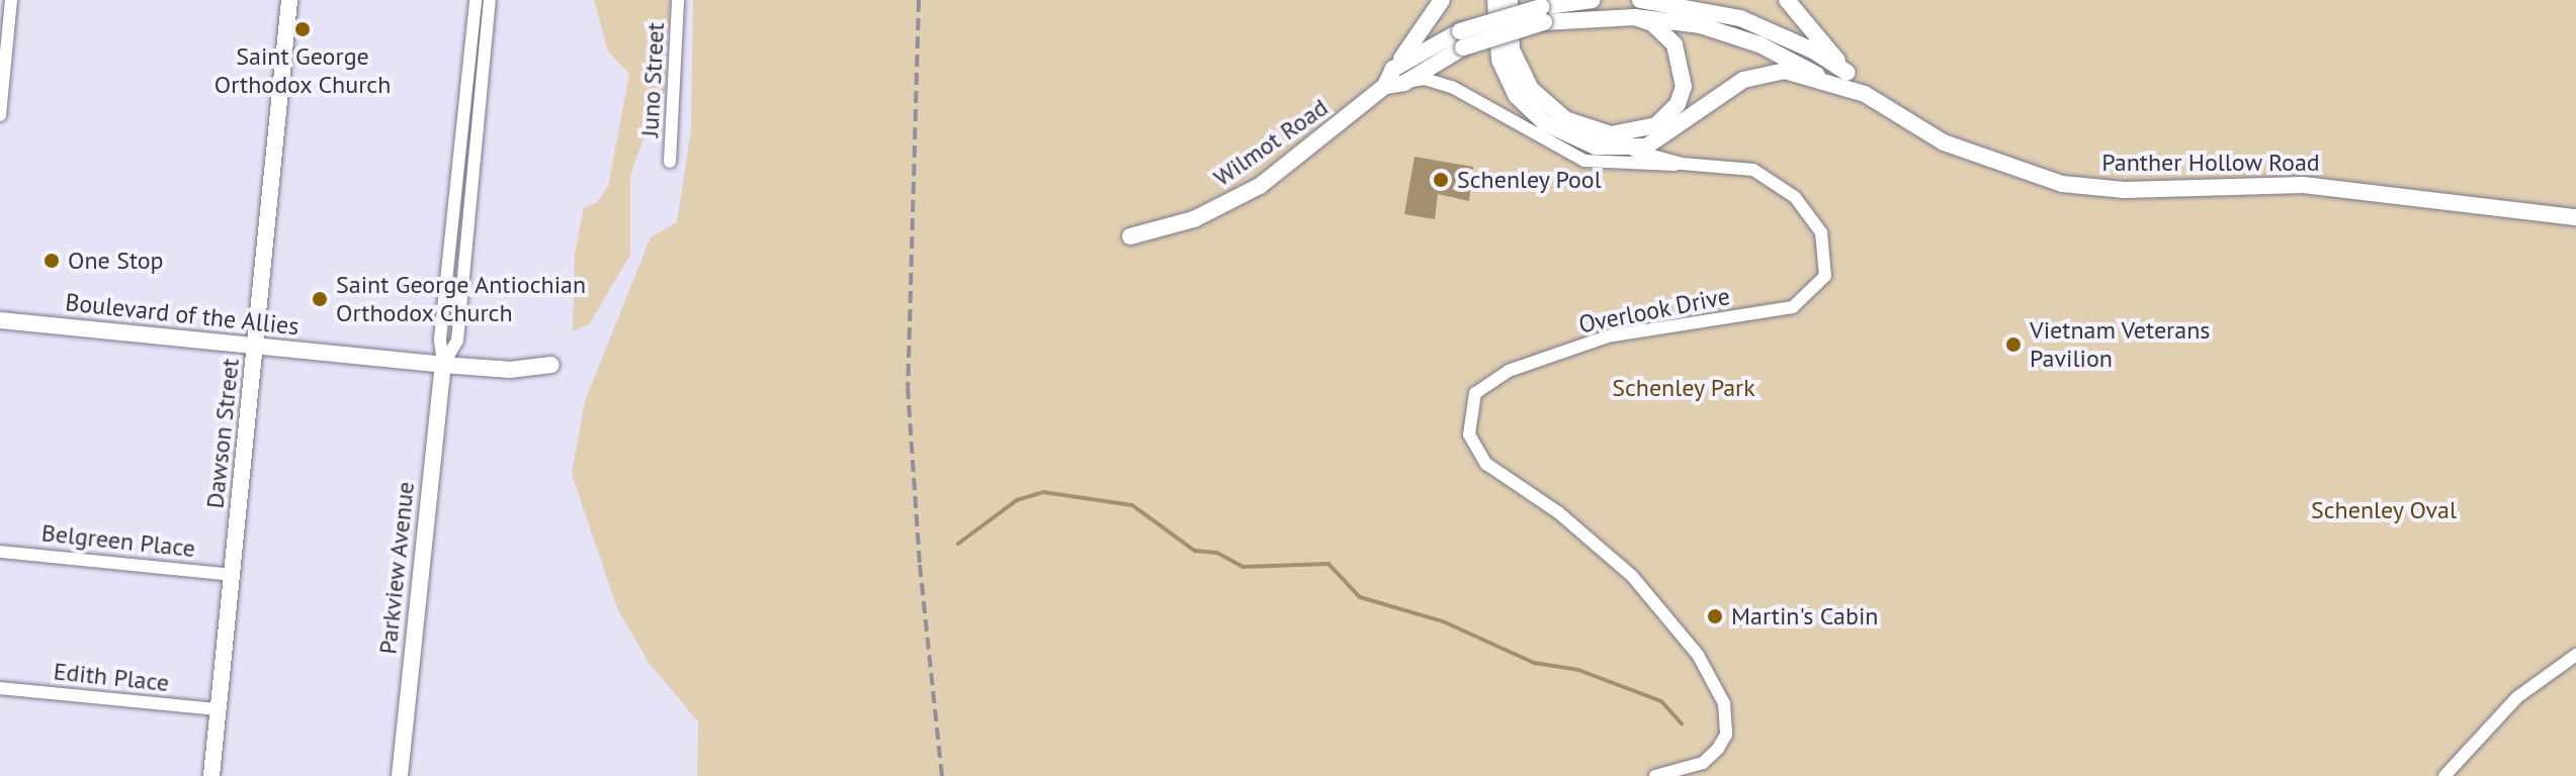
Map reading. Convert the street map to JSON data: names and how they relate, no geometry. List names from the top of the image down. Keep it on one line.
{"streets":{"main road":["Wilmot Road","Panther Hollow Road","Boulevard of the Allies","Dawson Street","Parkview Avenue"],"street":["Juno Street","Overlook Drive","Belgreen Place","Edith Place"]},"crossings":[["Wilmot Road","Panther Hollow Road"],["Wilmot Road","Overlook Drive"],["Boulevard of the Allies","Dawson Street"],["Boulevard of the Allies","Parkview Avenue"],["Dawson Street","Belgreen Place"],["Dawson Street","Edith Place"]],"parks":["Schenley Park","Schenley Oval"],"places":["Saint George Orthodox Church","Schenley Pool","One Stop","Saint George Antiochian Orthodox Church","Vietnam Veterans Pavilion","Martin's Cabin"]}
